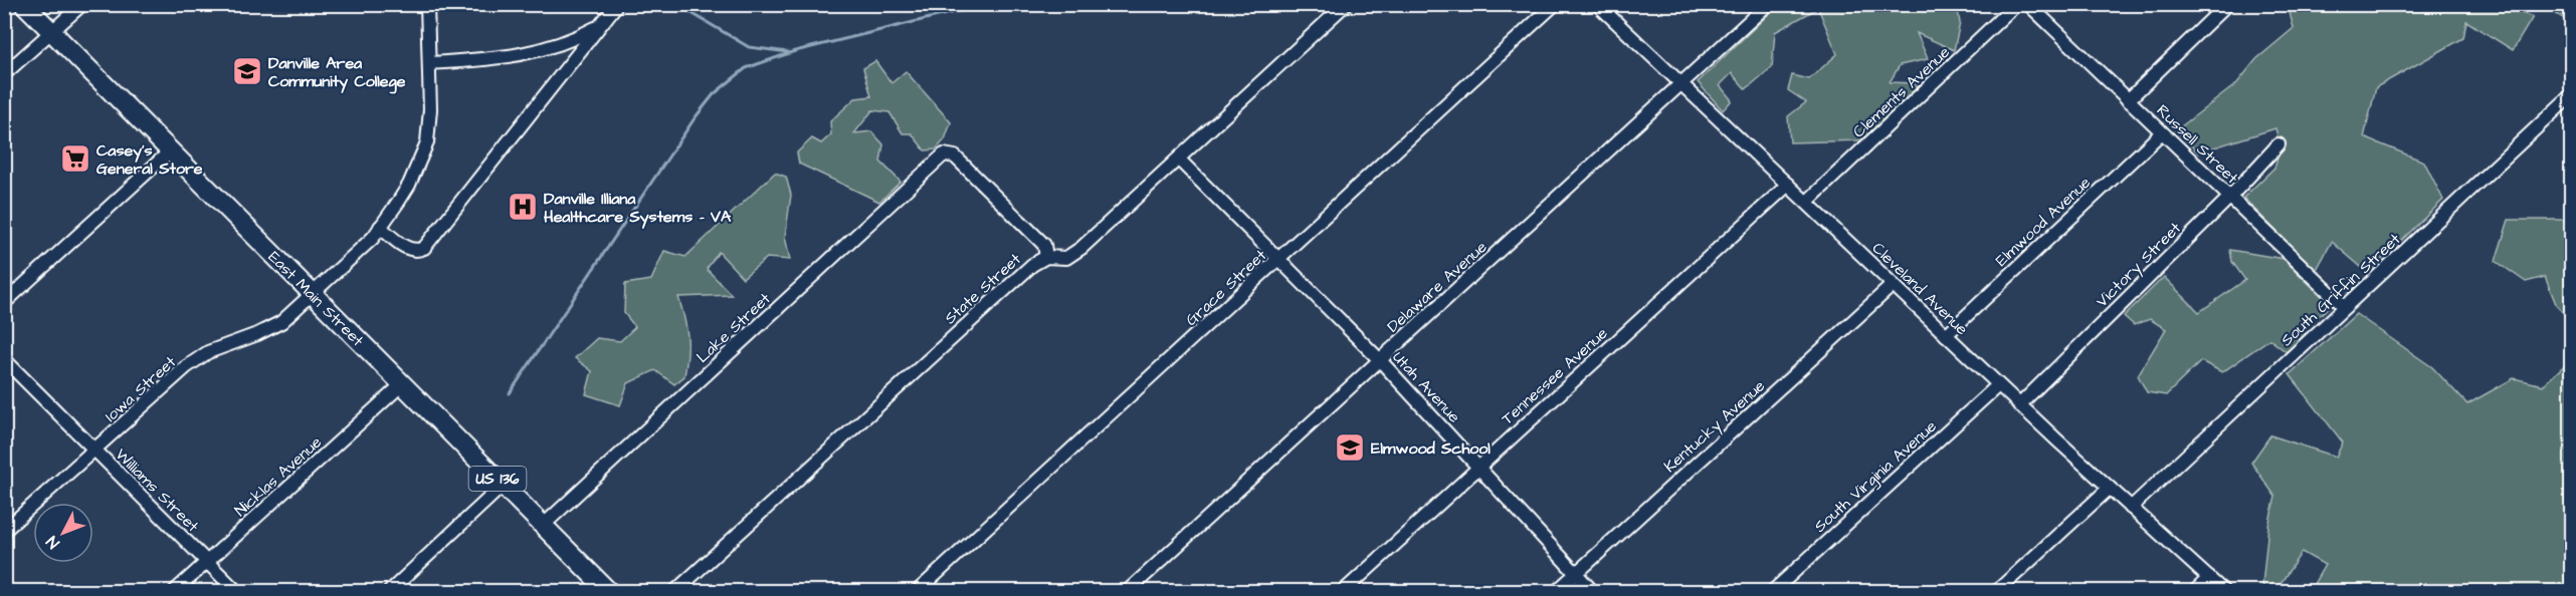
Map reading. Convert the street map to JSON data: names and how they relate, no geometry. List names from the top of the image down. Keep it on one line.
{"streets":{"main road":["East Main Street","US 136"],"street":["Clements Avenue","Russell Street","Elmwood Avenue","Victory Street","Delaware Avenue","Grace Street","State Street","Cleveland Avenue","South Griffin Street","Lake Street","Tennessee Avenue","Utah Avenue","Iowa Street","Kentucky Avenue","Nicklas Avenue","South Virginia Avenue","Williams Street"]},"crossings":[["Clements Avenue","Cleveland Avenue"],["Russell Street","Elmwood Avenue"],["Russell Street","Victory Street"],["Russell Street","South Griffin Street"],["Elmwood Avenue","Cleveland Avenue"],["Victory Street","Cleveland Avenue"],["Delaware Avenue","Cleveland Avenue"],["Delaware Avenue","Utah Avenue"],["Grace Street","Utah Avenue"],["State Street","Lake Street"],["State Street","Utah Avenue"],["Cleveland Avenue","South Griffin Street"],["Cleveland Avenue","Tennessee Avenue"],["Cleveland Avenue","Kentucky Avenue"],["Cleveland Avenue","South Virginia Avenue"],["East Main Street","Lake Street"],["East Main Street","Iowa Street"],["East Main Street","Nicklas Avenue"],["Tennessee Avenue","Utah Avenue"],["Utah Avenue","Kentucky Avenue"],["Iowa Street","Williams Street"],["Nicklas Avenue","Williams Street"]],"places":{"school or university":["Danville Area Community College","Elmwood School"],"supermarket":["Casey's General Store"],"hospital":["Danville Illiana Healthcare Systems - VA"]},"north":"bottom left"}
